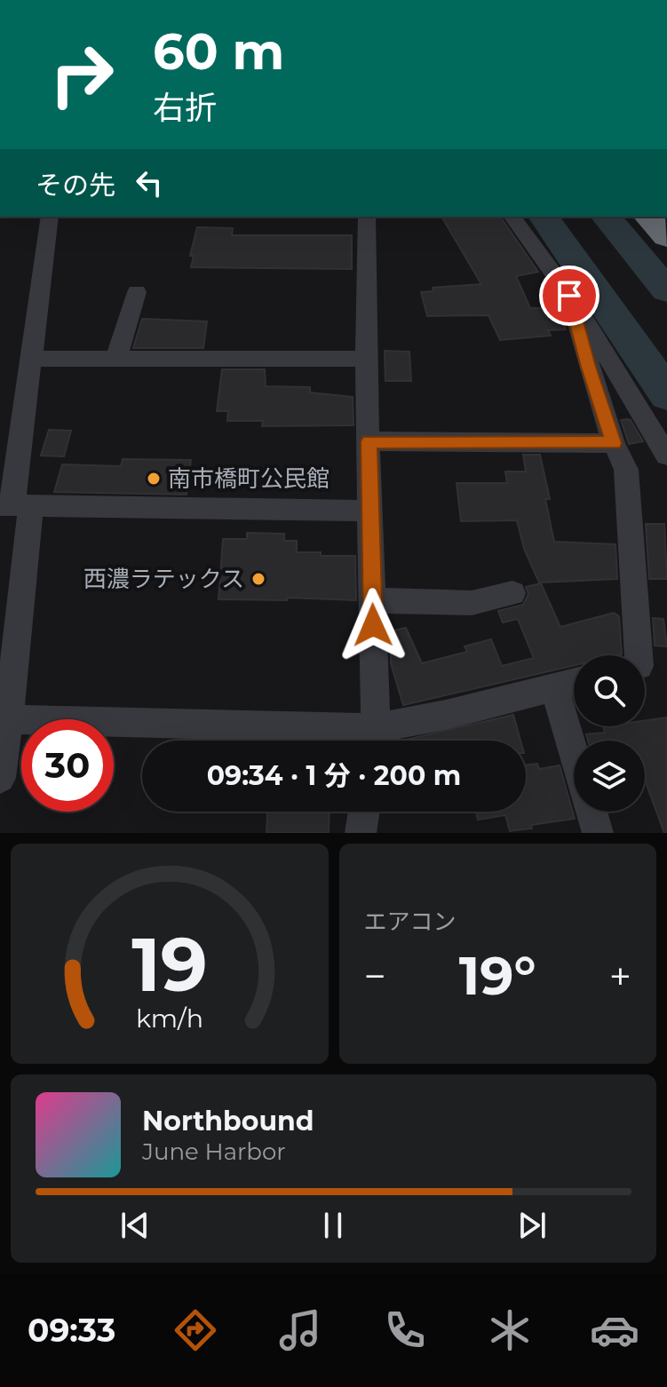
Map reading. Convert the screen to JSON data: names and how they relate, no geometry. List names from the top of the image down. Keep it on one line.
{"places":["南市橋町公民館","西濃ラテックス"],"page":{"turn":["60 m","右折"],"then":"その先","limit":"30","trip":"09:34 · 1 分 · 200 m","tile":"エアコン","heat":["−","19°","+"],"song":["Northbound","June Harbor"],"tabs":"09:33","gauge":["19","km/h"]}}
